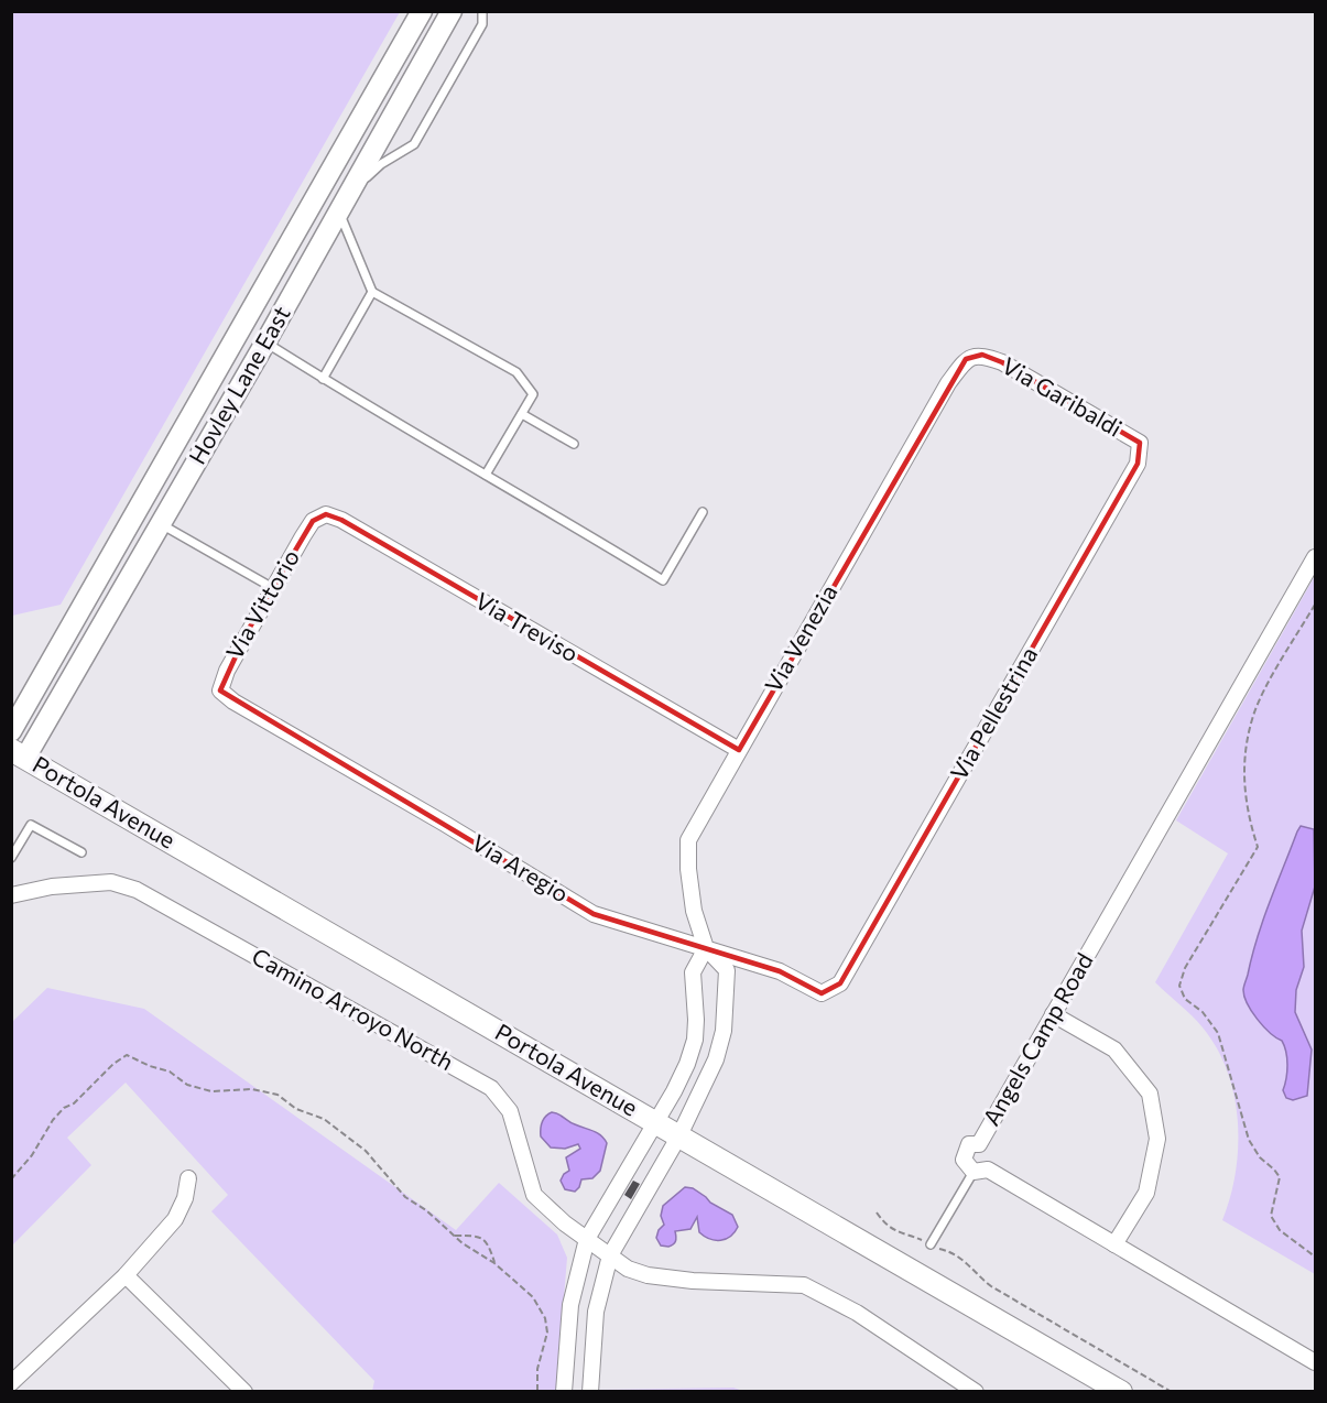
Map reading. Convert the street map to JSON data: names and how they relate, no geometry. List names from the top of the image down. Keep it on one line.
{"streets":{"main road":["Portola Avenue"],"street":["Hovley Lane East","Via Garibaldi","Via Vittorio","Via Treviso","Via Venezia","Via Pellestrina","Via Aregio","Camino Arroyo North","Angels Camp Road"]},"crossings":[["Hovley Lane East","Portola Avenue"],["Via Garibaldi","Via Venezia"],["Via Garibaldi","Via Pellestrina"],["Via Vittorio","Via Treviso"],["Via Vittorio","Via Aregio"],["Via Treviso","Via Venezia"],["Via Venezia","Portola Avenue"],["Via Venezia","Via Aregio"],["Via Venezia","Camino Arroyo North"],["Via Pellestrina","Via Aregio"]]}
